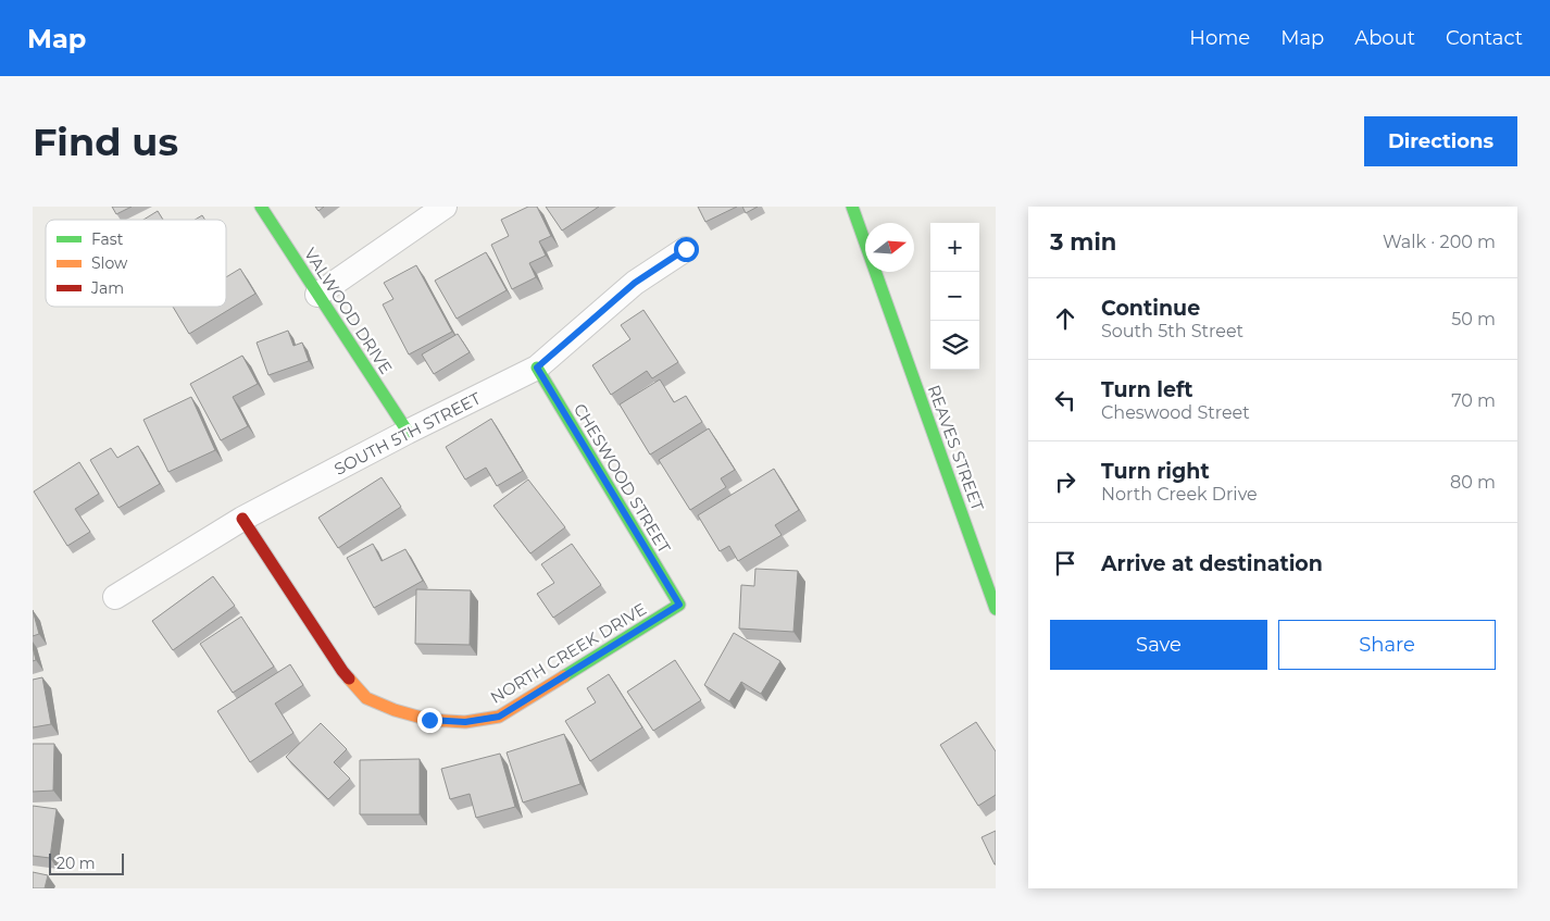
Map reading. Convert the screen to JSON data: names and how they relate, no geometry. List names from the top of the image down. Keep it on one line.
{"streets":{"street":["VALWOOD DRIVE","SOUTH 5TH STREET","REAVES STREET","CHESWOOD STREET","NORTH CREEK DRIVE"]},"crossings":[["VALWOOD DRIVE","SOUTH 5TH STREET"],["SOUTH 5TH STREET","CHESWOOD STREET"],["SOUTH 5TH STREET","NORTH CREEK DRIVE"],["CHESWOOD STREET","NORTH CREEK DRIVE"]],"legend":["Fast","Slow","Jam"],"scale_bar":"20 m","north":"right","page":{"header":"Map","nav":["Home","Map","About","Contact"],"buttons":["Directions",["Save","Share"]],"title":"Find us","heading":["3 min","Walk · 200 m"],"map_buttons":["+","−"],"list":[["Continue","South 5th Street","50 m"],["Turn left","Cheswood Street","70 m"],["Turn right","North Creek Drive","80 m"],"Arrive at destination"],"scale":"20 m"}}
